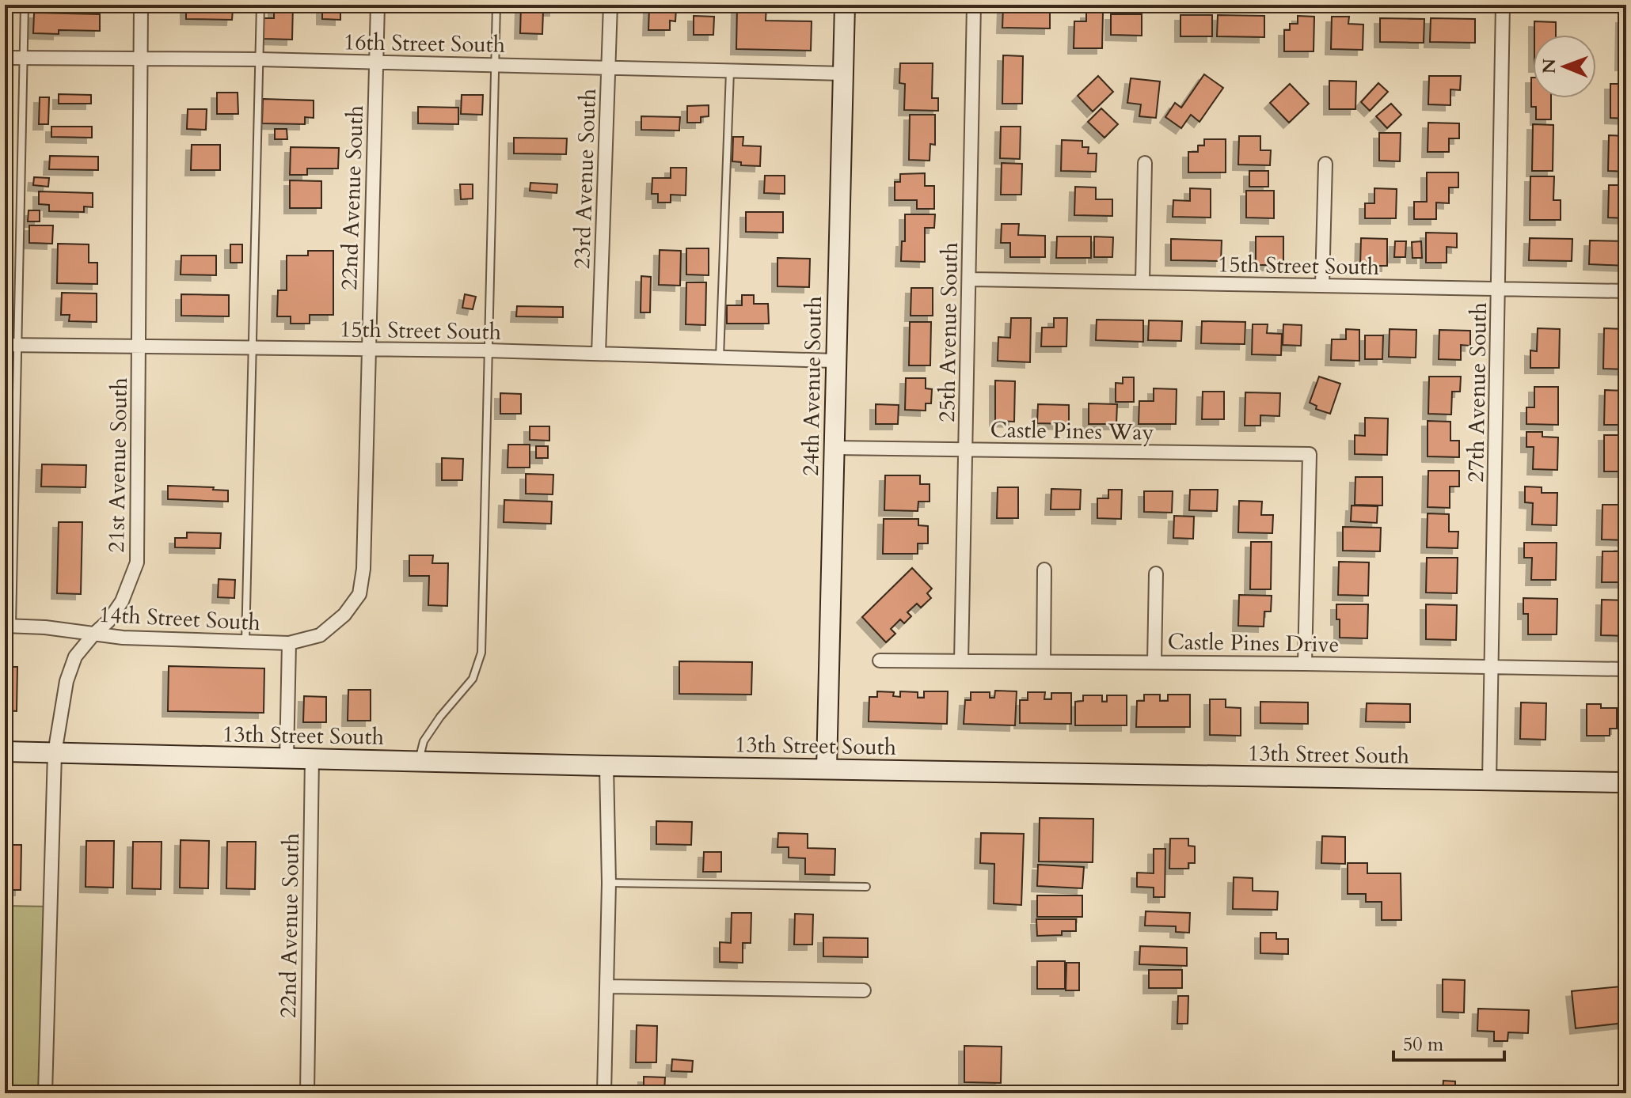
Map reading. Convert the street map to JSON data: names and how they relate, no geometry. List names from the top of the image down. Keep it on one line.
{"streets":{"street":["16th Street South","23rd Avenue South","22nd Avenue South","15th Street South","25th Avenue South","24th Avenue South","27th Avenue South","Castle Pines Way","21st Avenue South","14th Street South","Castle Pines Drive","13th Street South"]},"crossings":[["16th Street South","23rd Avenue South"],["16th Street South","22nd Avenue South"],["16th Street South","24th Avenue South"],["16th Street South","21st Avenue South"],["23rd Avenue South","15th Street South"],["22nd Avenue South","15th Street South"],["22nd Avenue South","14th Street South"],["22nd Avenue South","13th Street South"],["15th Street South","25th Avenue South"],["15th Street South","24th Avenue South"],["15th Street South","27th Avenue South"],["15th Street South","21st Avenue South"],["25th Avenue South","Castle Pines Way"],["25th Avenue South","Castle Pines Drive"],["24th Avenue South","Castle Pines Way"],["24th Avenue South","13th Street South"],["27th Avenue South","Castle Pines Drive"],["27th Avenue South","13th Street South"],["Castle Pines Way","Castle Pines Drive"],["21st Avenue South","14th Street South"],["21st Avenue South","13th Street South"]],"scale_bar":"50 m","north":"left"}
